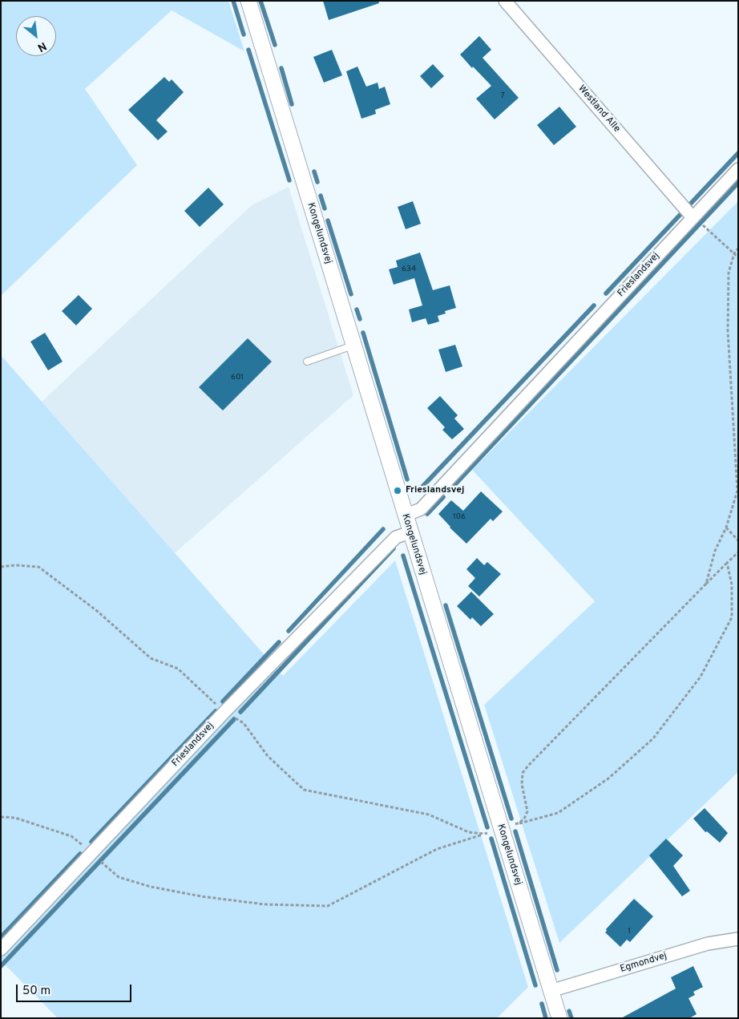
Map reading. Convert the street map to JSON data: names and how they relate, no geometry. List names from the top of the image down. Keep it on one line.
{"streets":{"street":["Westland Alle","Kongelundsvej","Frieslandsvej","Egmondvej"]},"crossings":[["Westland Alle","Frieslandsvej"],["Kongelundsvej","Frieslandsvej"],["Kongelundsvej","Egmondvej"]],"places":["Frieslandsvej"],"house_numbers":["7","634","601","106","1"],"scale_bar":"50 m","north":"bottom right"}
